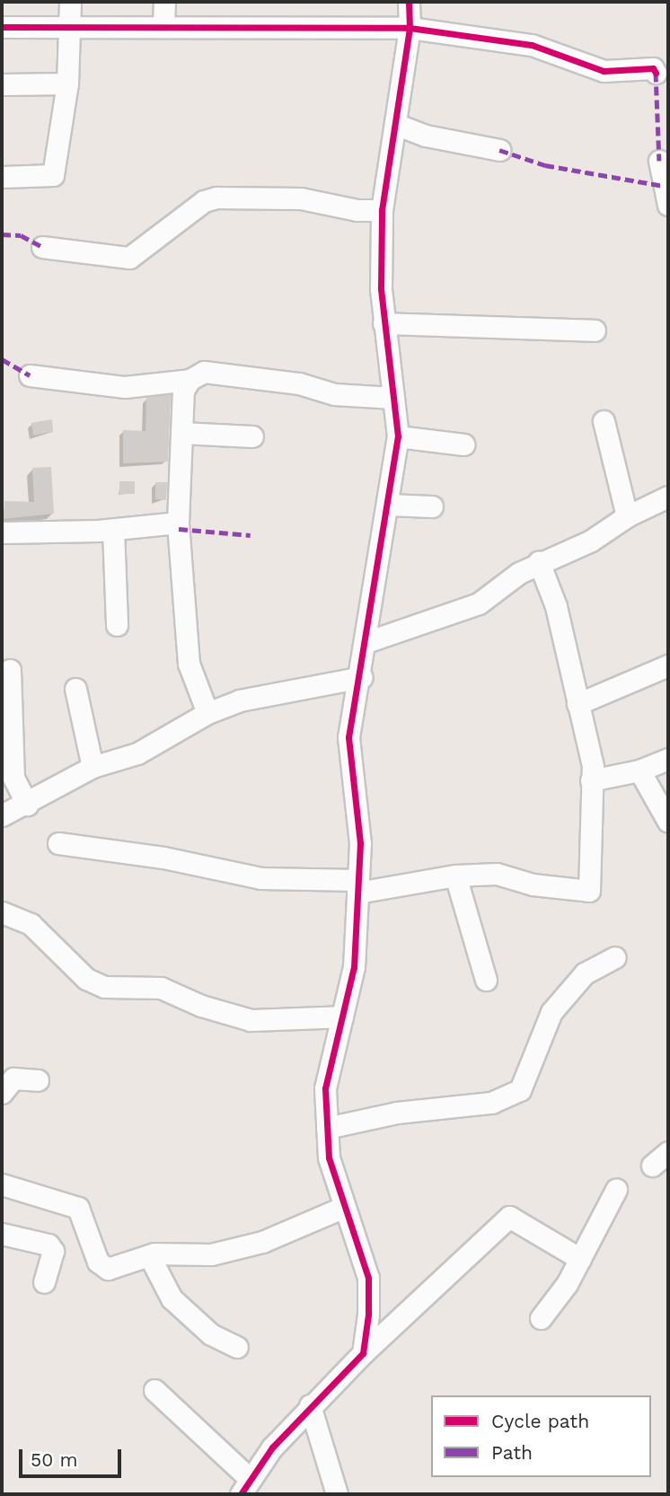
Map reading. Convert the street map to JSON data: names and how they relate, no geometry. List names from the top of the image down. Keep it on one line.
{"legend":["Cycle path","Path"],"scale_bar":"50 m"}
